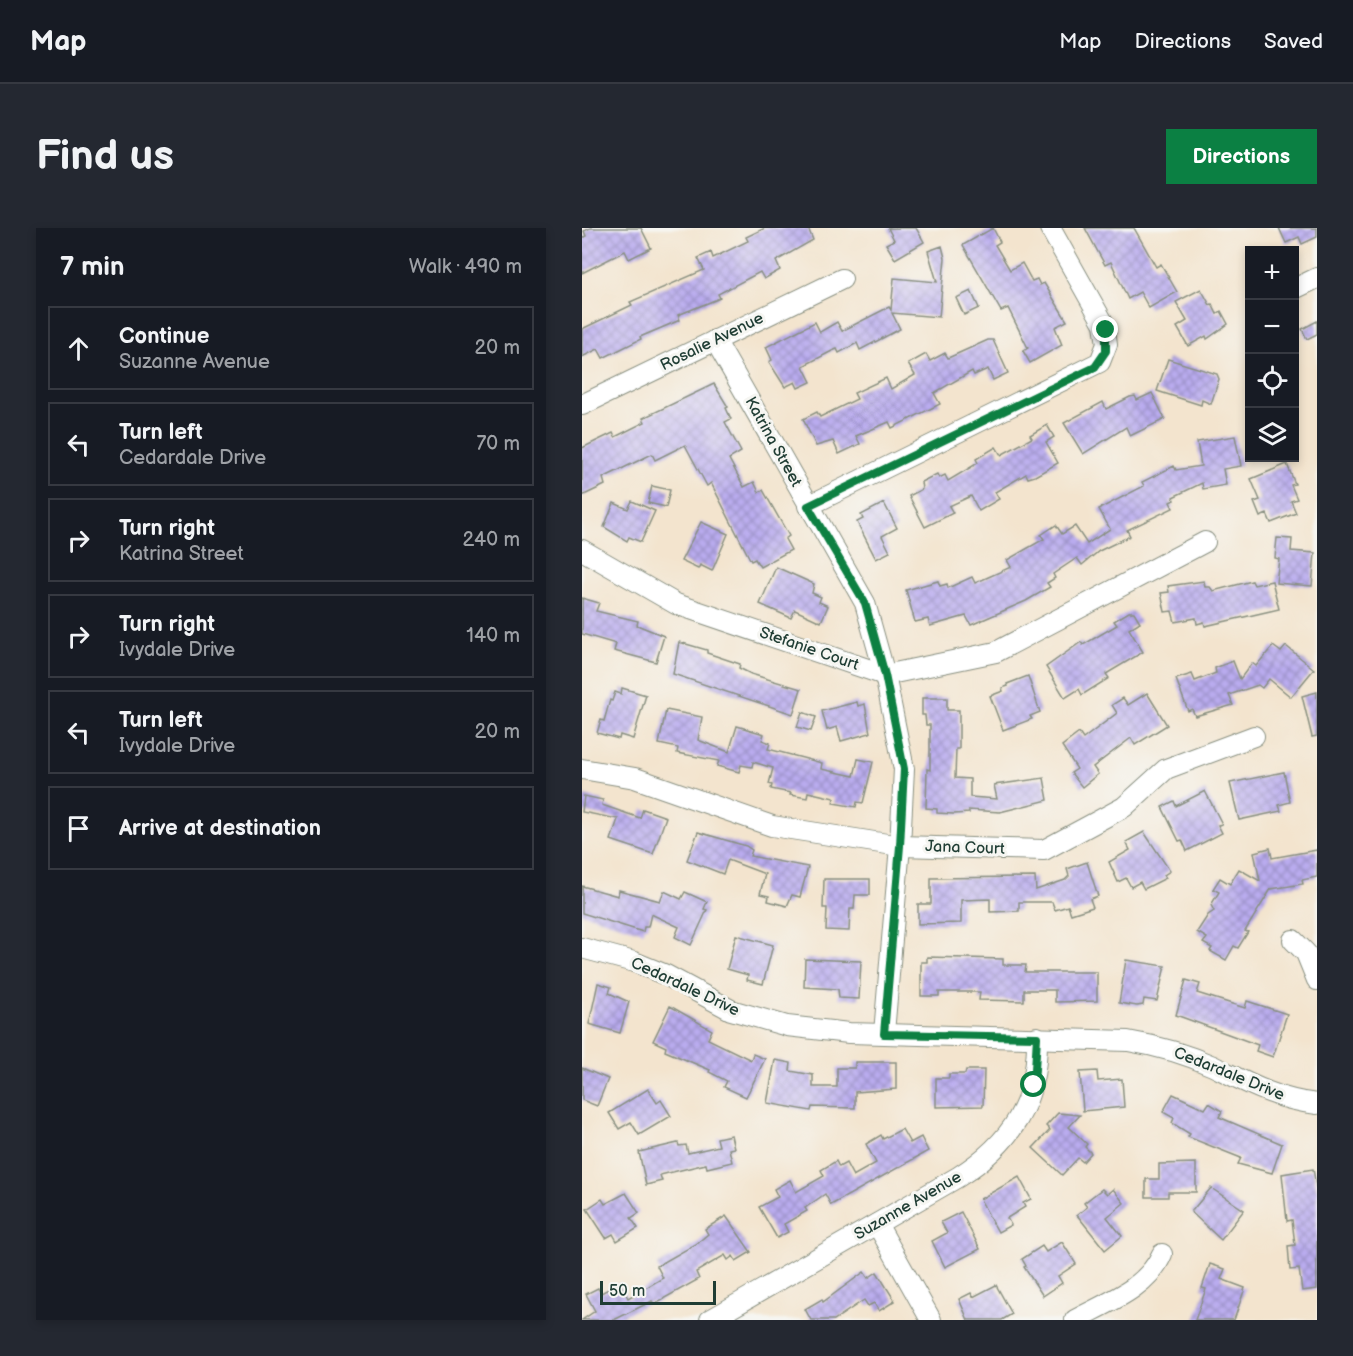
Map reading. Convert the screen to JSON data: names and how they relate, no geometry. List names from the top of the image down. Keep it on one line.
{"streets":{"street":["Rosalie Avenue","Katrina Street","Stefanie Court","Jana Court","Cedardale Drive","Suzanne Avenue"]},"crossings":[["Rosalie Avenue","Katrina Street"],["Katrina Street","Stefanie Court"],["Katrina Street","Jana Court"],["Katrina Street","Cedardale Drive"],["Cedardale Drive","Suzanne Avenue"]],"scale_bar":"50 m","page":{"header":"Map","nav":["Map","Directions","Saved"],"buttons":"Directions","title":"Find us","heading":["7 min","Walk · 490 m"],"map_buttons":["+","−"],"list":[["Continue","Suzanne Avenue","20 m"],["Turn left","Cedardale Drive","70 m"],["Turn right","Katrina Street","240 m"],["Turn right","Ivydale Drive","140 m"],["Turn left","Ivydale Drive","20 m"],"Arrive at destination"],"scale":"50 m"}}
